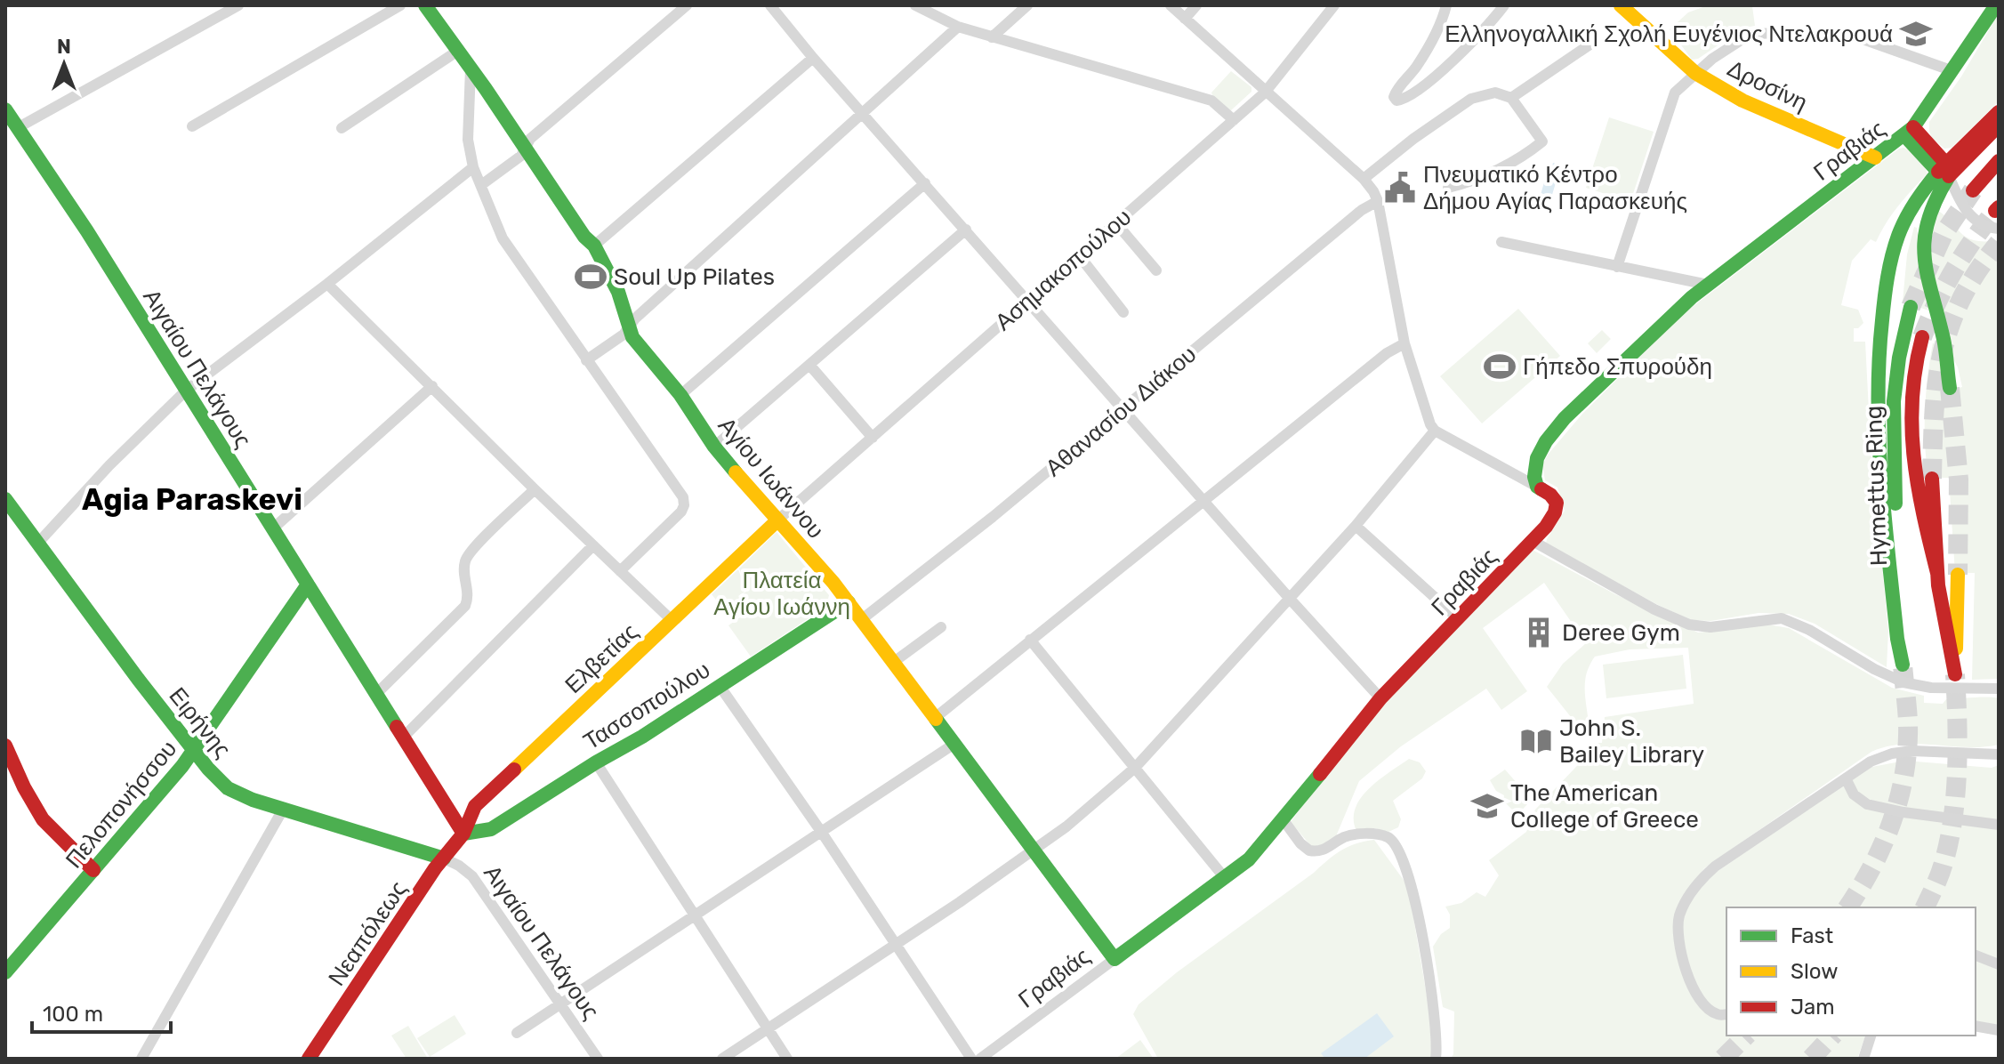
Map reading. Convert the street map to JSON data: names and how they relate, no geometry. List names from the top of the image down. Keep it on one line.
{"streets":{"main road":["Δροσίνη","Γραβιάς","Αιγαίου Πελάγους","Αγίου Ιωάννου","Hymettus Ring","Ελβετίας","Τασσοπούλου","Ειρήνης","Πελοπονήσσου","Νεαπόλεως"],"street":["Ασημακοπούλου","Αθανασίου Διάκου"]},"crossings":[["Δροσίνη","Γραβιάς"],["Γραβιάς","Αγίου Ιωάννου"],["Ασημακοπούλου","Αγίου Ιωάννου"],["Ασημακοπούλου","Ελβετίας"],["Αιγαίου Πελάγους","Ελβετίας"],["Αιγαίου Πελάγους","Τασσοπούλου"],["Αιγαίου Πελάγους","Ειρήνης"],["Αιγαίου Πελάγους","Πελοπονήσσου"],["Αιγαίου Πελάγους","Νεαπόλεως"],["Αθανασίου Διάκου","Αγίου Ιωάννου"],["Αγίου Ιωάννου","Ελβετίας"],["Αγίου Ιωάννου","Τασσοπούλου"],["Ελβετίας","Τασσοπούλου"],["Ελβετίας","Νεαπόλεως"],["Τασσοπούλου","Νεαπόλεως"],["Ειρήνης","Πελοπονήσσου"],["Ειρήνης","Νεαπόλεως"]],"districts":["Agia Paraskevi"],"parks":["Πλατεία Αγίου Ιωάννη"],"places":{"school or university":["Ελληνογαλλική Σχολή Ευγένιος Ντελακρουά","The American College of Greece"],"public building":["Πνευματικό Κέντρο Δήμου Αγίας Παρασκευής"],"sports":["Soul Up Pilates","Γήπεδο Σπυρούδη"],"building":["Deree Gym"],"library":["John S. Bailey Library"]},"legend":["Fast","Slow","Jam"],"scale_bar":"100 m","north":"top"}
